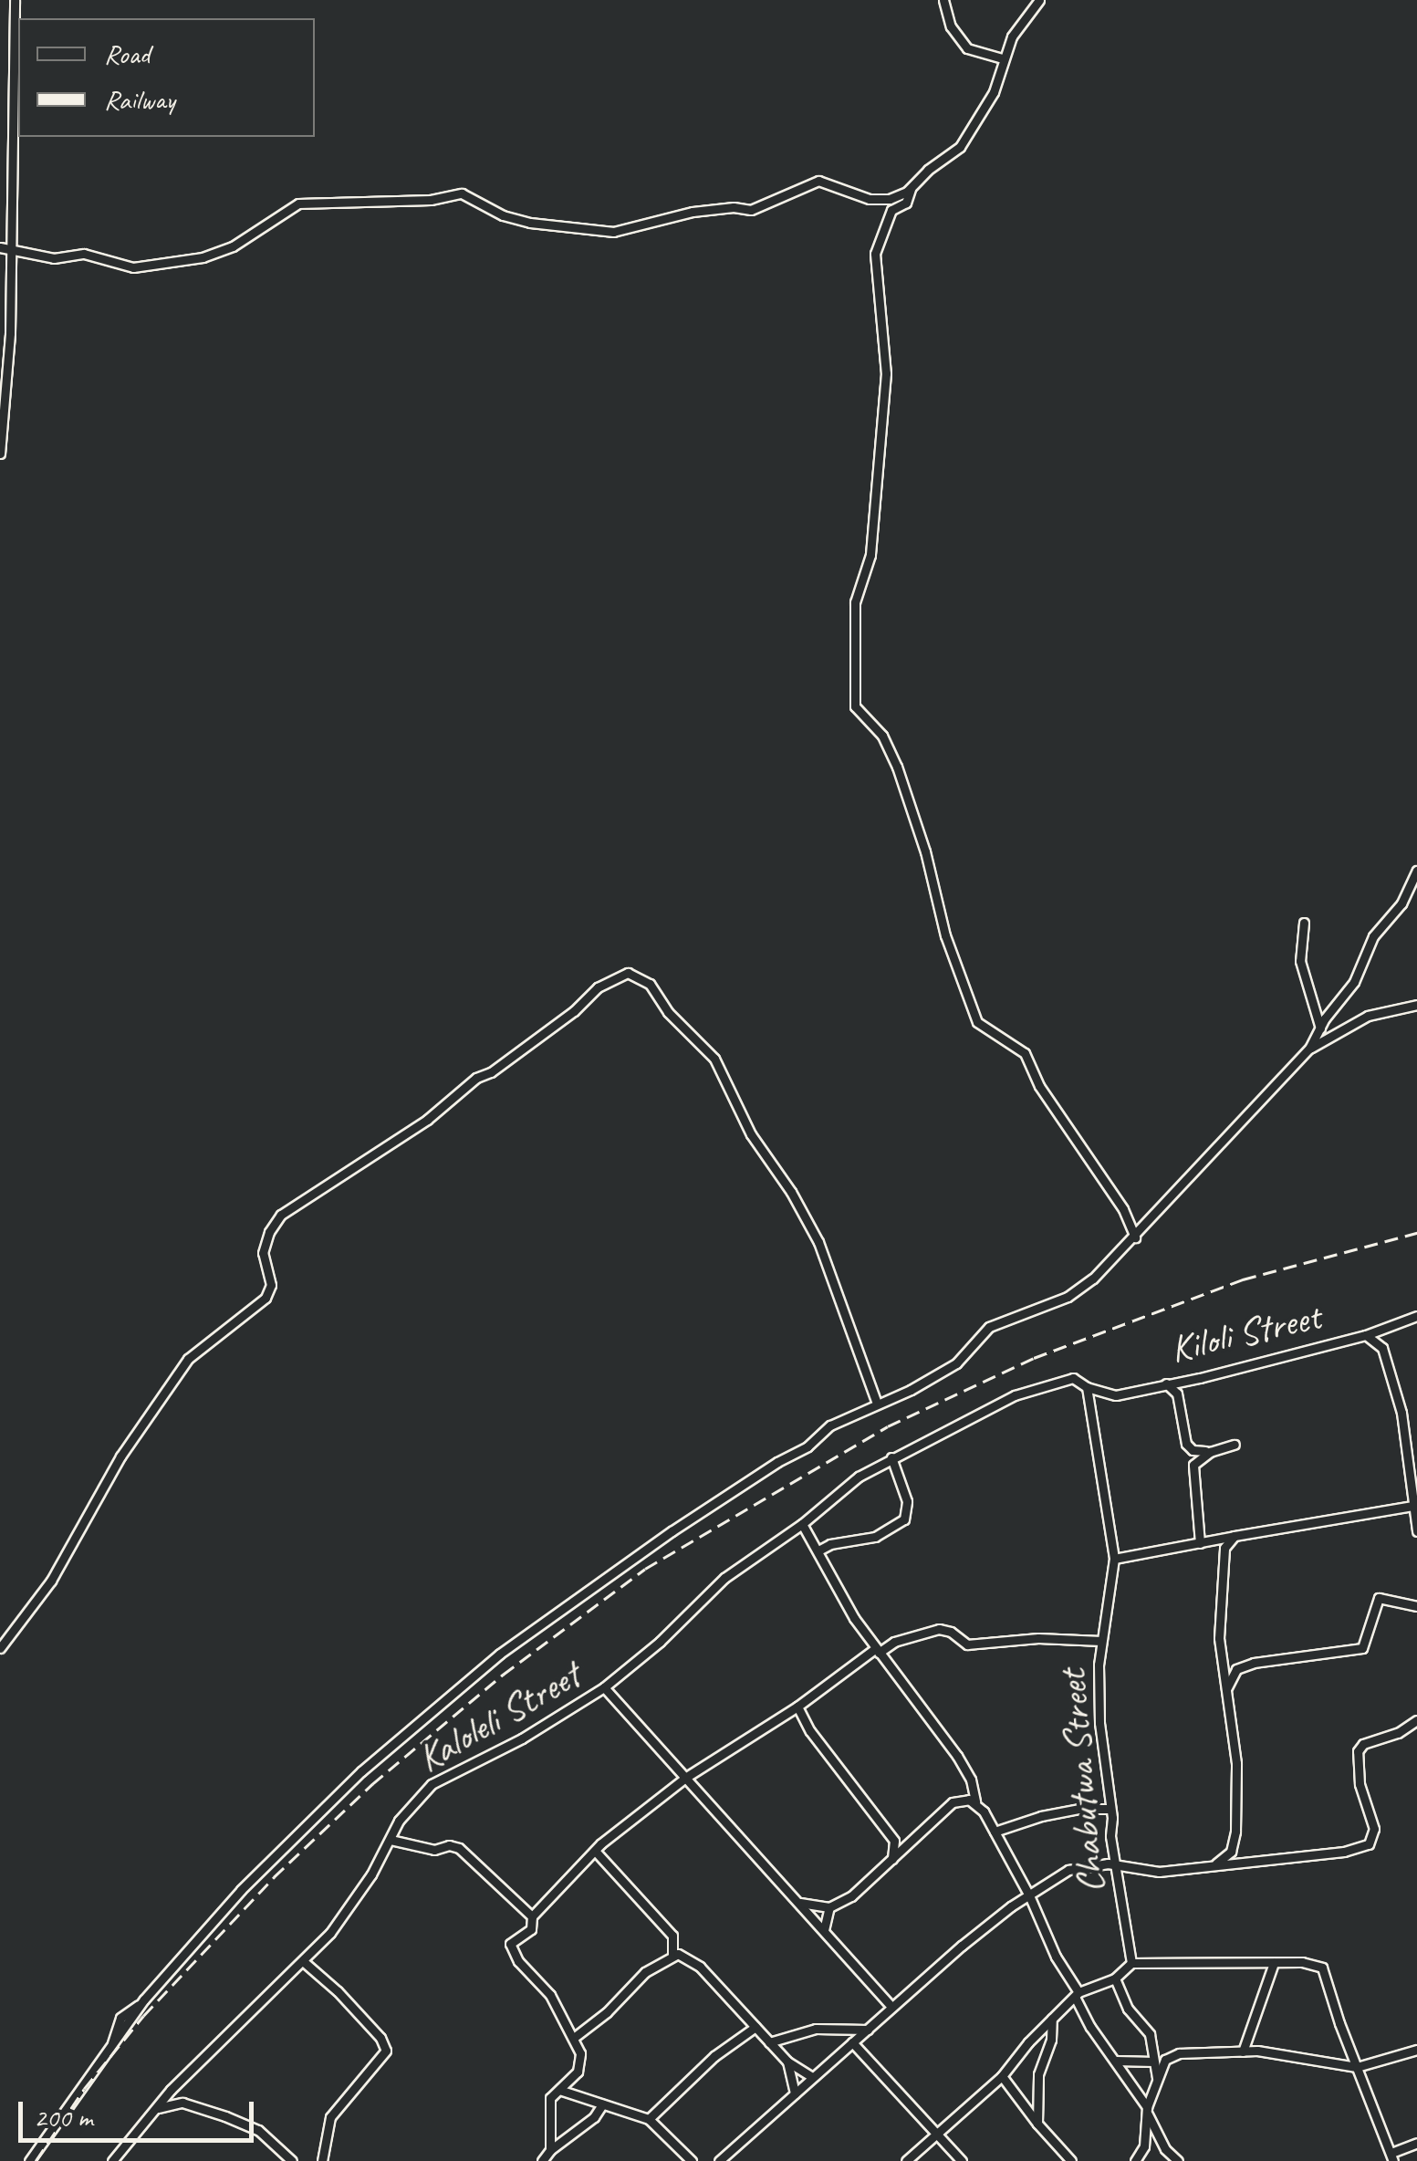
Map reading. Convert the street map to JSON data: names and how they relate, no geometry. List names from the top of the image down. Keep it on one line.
{"streets":{"street":["Kiloli Street","Kaloleli Street","Chabutwa Street"]},"crossings":[["Kiloli Street","Chabutwa Street"]],"legend":["Road","Railway"],"scale_bar":"200 m"}
